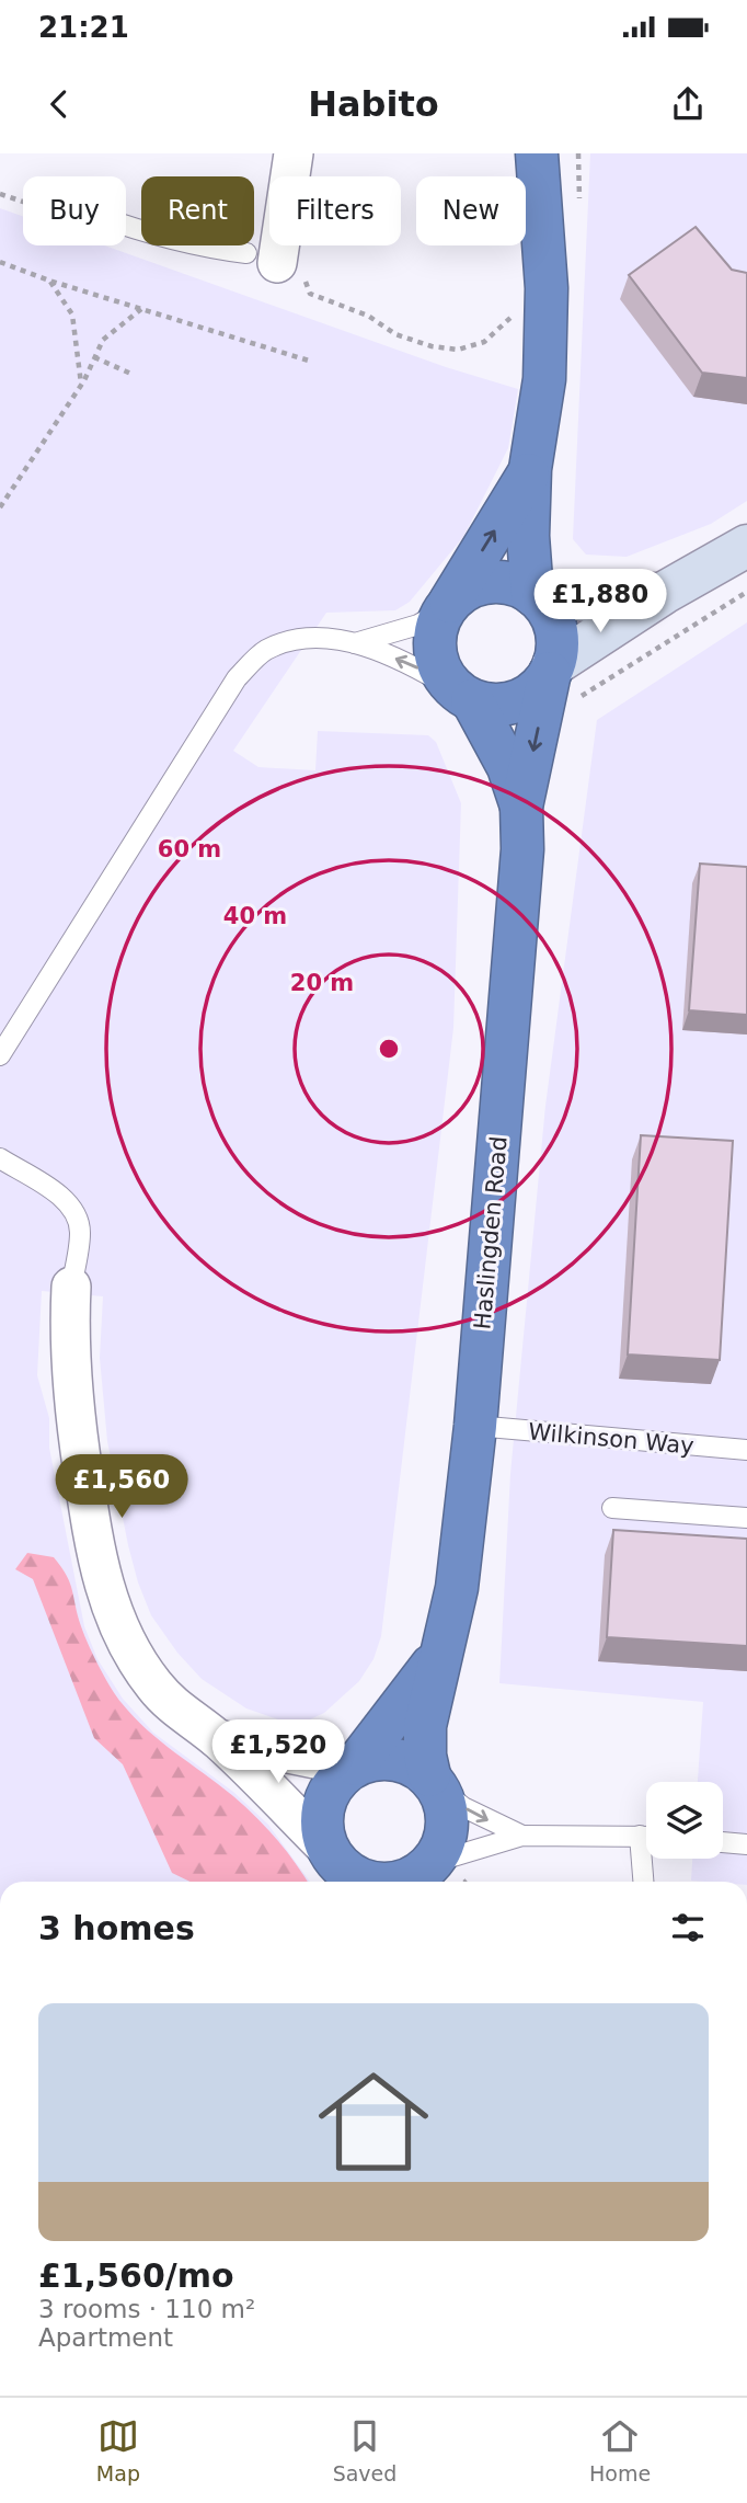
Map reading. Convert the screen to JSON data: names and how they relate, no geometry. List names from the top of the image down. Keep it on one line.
{"streets":{"highway":["Haslingden Road"],"lane":["Wilkinson Way"]},"crossings":[["Haslingden Road","Wilkinson Way"]],"page":{"status":"21:21","header":"Habito","chip":["Buy","Rent","Filters","New"],"price":["£1,880","£1,560","£1,520"],"heading":"3 homes","list":[{"name":"£1,560/mo","note":"3 rooms · 110 m² · Apartment"}],"tabs":["Map","Saved","Home"]},"rings":["60 m","40 m","20 m"]}
